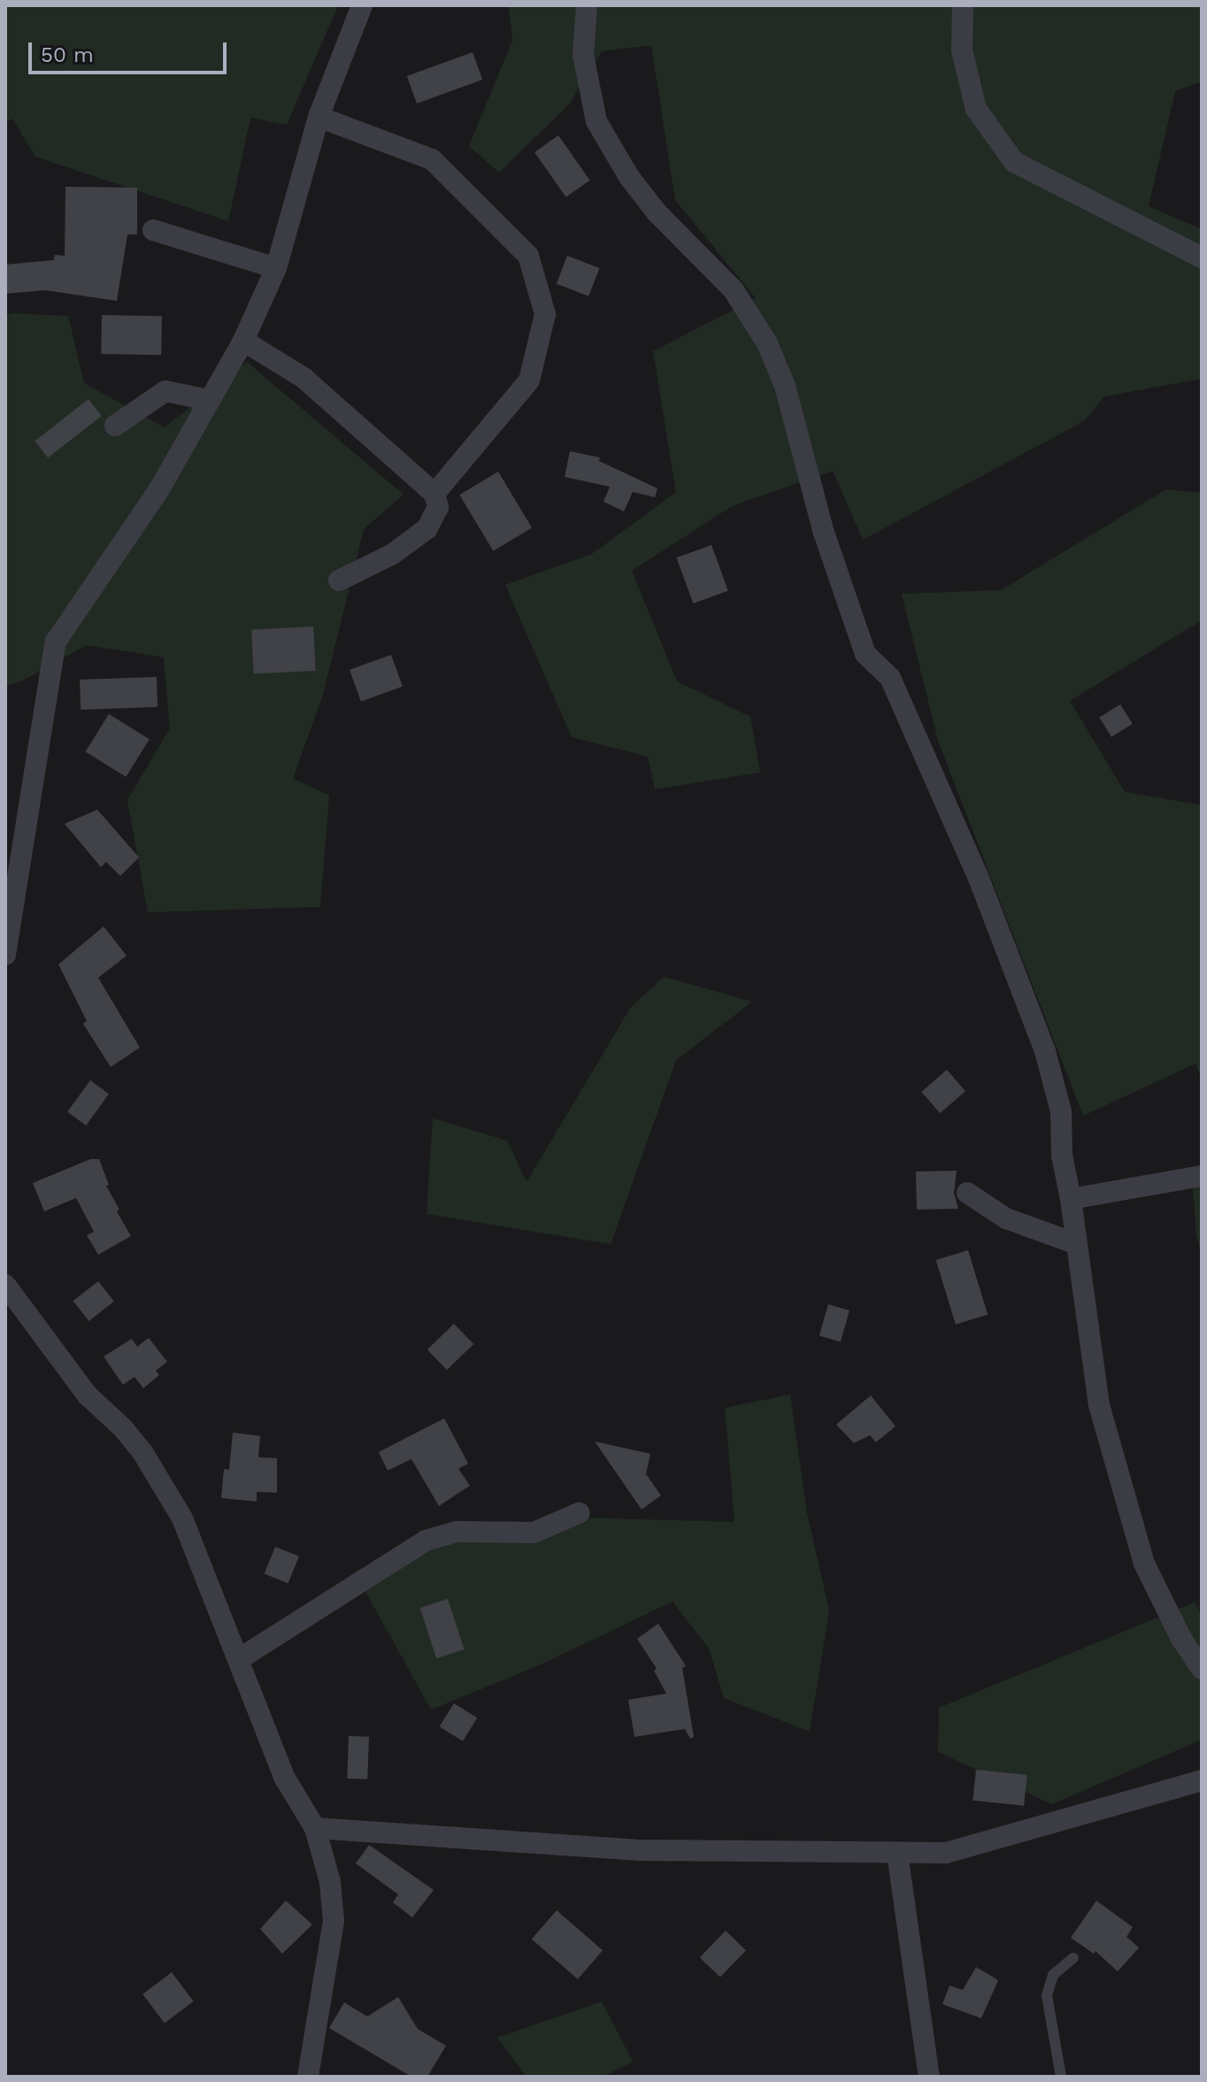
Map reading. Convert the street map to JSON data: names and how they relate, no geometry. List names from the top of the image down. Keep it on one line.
{"scale_bar":"50 m"}
